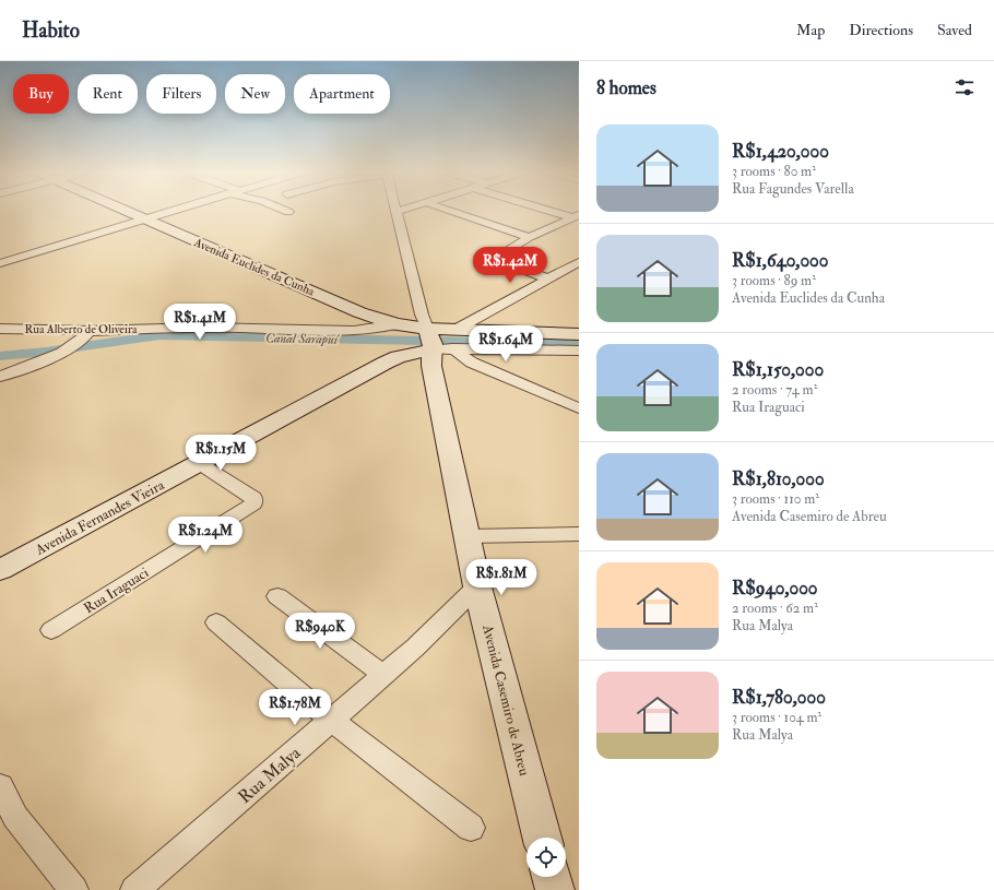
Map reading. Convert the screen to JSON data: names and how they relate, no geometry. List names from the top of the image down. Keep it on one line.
{"streets":{"main road":["Avenida Euclides da Cunha","Avenida Fernandes Vieira","Avenida Casemiro de Abreu"],"street":["Rua Alberto de Oliveira","Rua Iraguaci","Rua Malya"]},"crossings":[["Avenida Euclides da Cunha","Rua Alberto de Oliveira"],["Avenida Euclides da Cunha","Avenida Fernandes Vieira"],["Avenida Euclides da Cunha","Avenida Casemiro de Abreu"],["Avenida Fernandes Vieira","Rua Iraguaci"],["Avenida Fernandes Vieira","Avenida Casemiro de Abreu"],["Avenida Casemiro de Abreu","Rua Malya"]],"water":["Canal Sarapuí"],"page":{"header":"Habito","nav":["Map","Directions","Saved"],"heading":"8 homes","chip":["Buy","Rent","Filters","New","Apartment"],"list":[{"name":"R$1,420,000","note":"3 rooms · 80 m² · Rua Fagundes Varella"},{"name":"R$1,640,000","note":"3 rooms · 89 m² · Avenida Euclides da Cunha"},{"name":"R$1,150,000","note":"2 rooms · 74 m² · Rua Iraguaci"},{"name":"R$1,810,000","note":"3 rooms · 110 m² · Avenida Casemiro de Abreu"},{"name":"R$940,000","note":"2 rooms · 62 m² · Rua Malya"},{"name":"R$1,780,000","note":"3 rooms · 104 m² · Rua Malya"}],"price":["R$1.42M","R$1.41M","R$1.64M","R$1.15M","R$1.24M","R$1.81M","R$940K","R$1.78M"]}}
